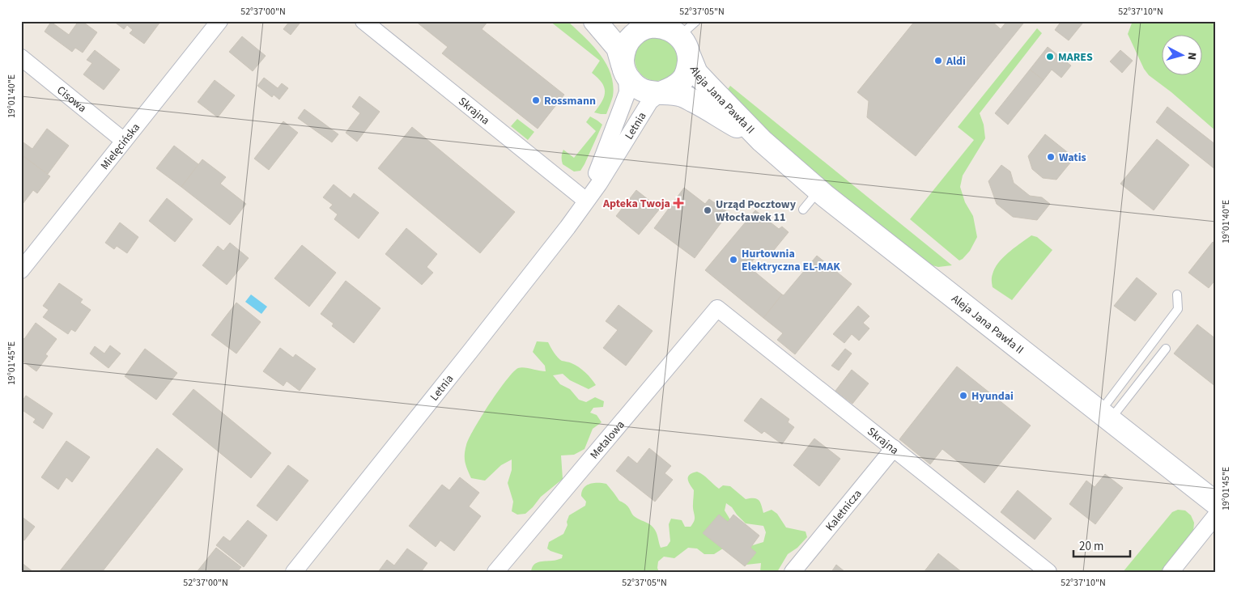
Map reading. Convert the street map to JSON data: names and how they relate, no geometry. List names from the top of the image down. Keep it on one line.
{"streets":{"main road":["Aleja Jana Pawła II"],"street":["Cisowa","Skrajna","Letnia","Mielęcińska","Metalowa","Kaletnicza"]},"crossings":[["Cisowa","Mielęcińska"],["Aleja Jana Pawła II","Letnia"],["Skrajna","Letnia"],["Skrajna","Metalowa"],["Skrajna","Kaletnicza"]],"places":{"other":["MARES","Aldi","Rossmann","Watis","Urząd Pocztowy Włocławek 11","Hurtownia Elektryczna EL-MAK","Hyundai"],"health":["Apteka Twoja"]},"scale_bar":"20 m","north":"right","coordinates":["52°37'00\"N","52°37'05\"N","52°37'10\"N","19°01'40\"E","19°01'45\"E"]}
